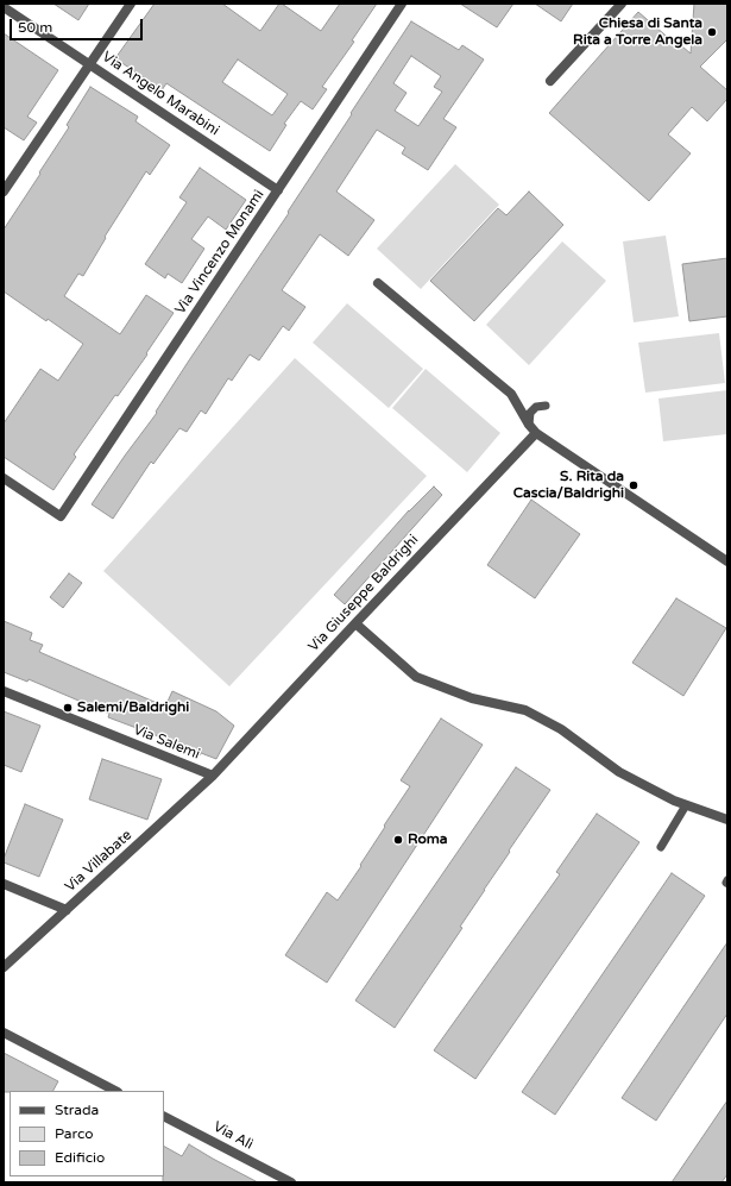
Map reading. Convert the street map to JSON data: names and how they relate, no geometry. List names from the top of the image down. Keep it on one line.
{"streets":{"street":["Via Angelo Marabini","Via Vincenzo Monamì","Via Giuseppe Baldrighi","Via Salemi","Via Villabate","Via Alì"]},"crossings":[["Via Angelo Marabini","Via Vincenzo Monamì"],["Via Giuseppe Baldrighi","Via Salemi"],["Via Giuseppe Baldrighi","Via Villabate"],["Via Salemi","Via Villabate"]],"places":["Chiesa di Santa Rita a Torre Angela","S. Rita da Cascia/Baldrighi","Salemi/Baldrighi","Roma"],"legend":["Strada","Parco","Edificio"],"scale_bar":"50 m"}
